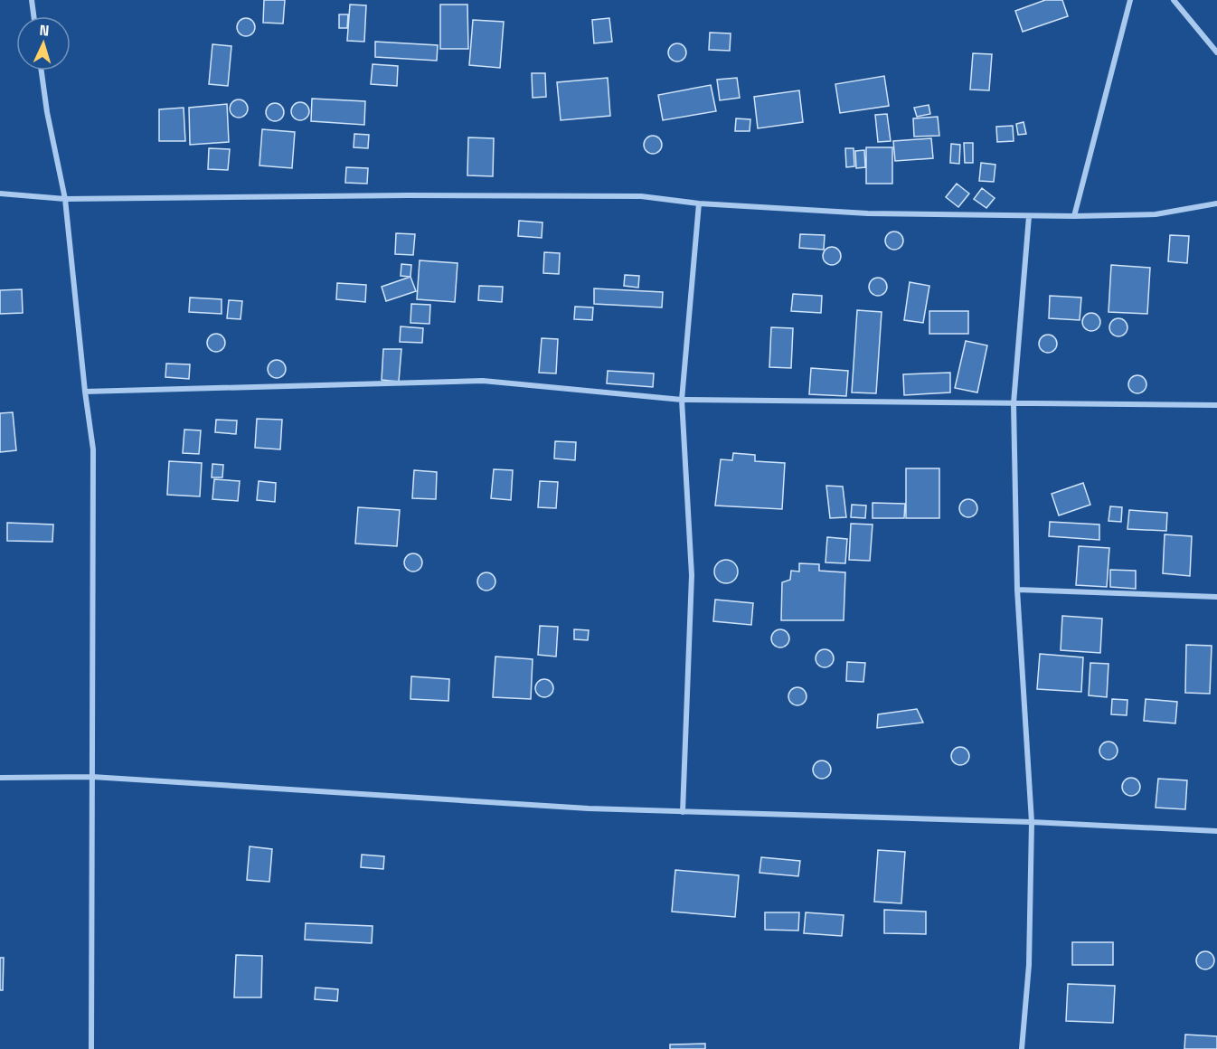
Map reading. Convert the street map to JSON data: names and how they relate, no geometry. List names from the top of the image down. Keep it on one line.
{"north":"top"}
